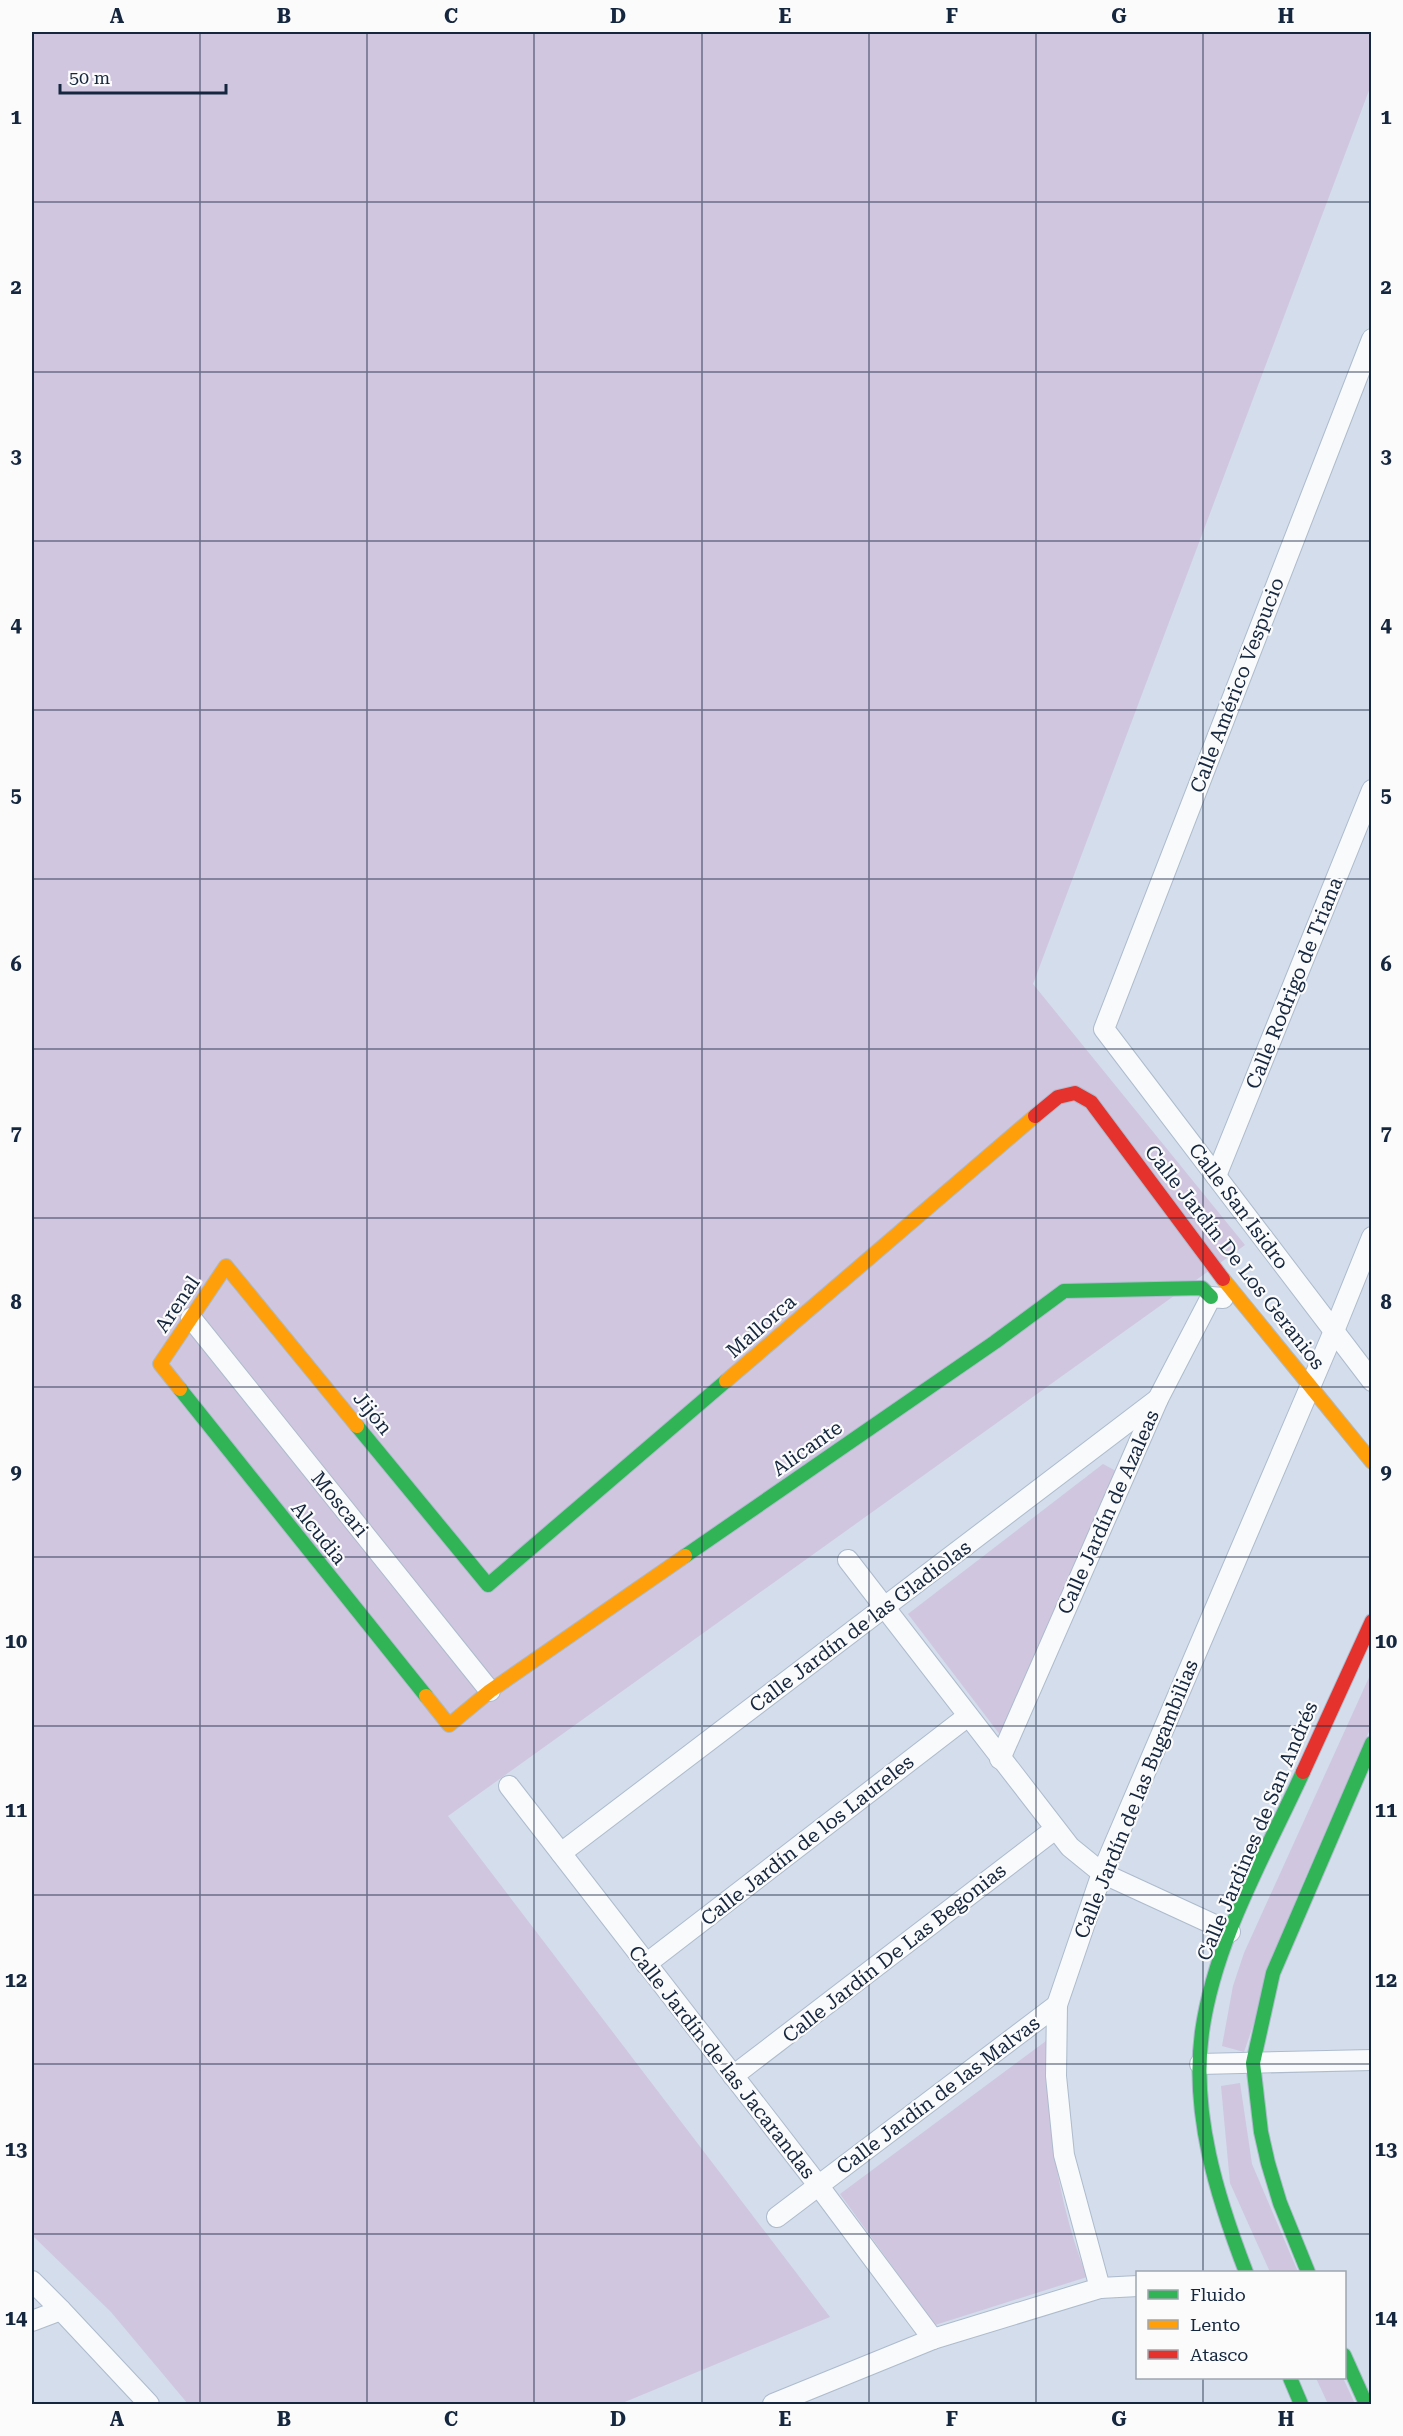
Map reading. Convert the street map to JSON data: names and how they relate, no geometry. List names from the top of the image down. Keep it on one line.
{"streets":{"street":["Calle Américo Vespucio","Calle Rodrigo de Triana","Calle San Isidro","Calle Jardín De Los Geranios","Arenal","Mallorca","Jijón","Alicante","Moscari","Calle Jardín de Azaleas","Alcudia","Calle Jardín de las Gladiolas","Calle Jardín de las Bugambilias","Calle Jardines de San Andrés","Calle Jardín de los Laureles","Calle Jardín De Las Begonias","Calle Jardín de las Jacarandas","Calle Jardín de las Malvas"]},"crossings":[["Calle Américo Vespucio","Calle San Isidro"],["Calle Rodrigo de Triana","Calle San Isidro"],["Calle San Isidro","Calle Jardín de las Bugambilias"],["Calle Jardín De Los Geranios","Mallorca"],["Calle Jardín De Los Geranios","Calle Jardín de las Bugambilias"],["Arenal","Jijón"],["Arenal","Moscari"],["Arenal","Alcudia"],["Mallorca","Jijón"],["Alicante","Moscari"],["Alicante","Calle Jardín de Azaleas"],["Alicante","Alcudia"],["Calle Jardín de Azaleas","Calle Jardín de las Gladiolas"],["Calle Jardín de las Gladiolas","Calle Jardín de las Jacarandas"],["Calle Jardín de las Bugambilias","Calle Jardín de las Malvas"],["Calle Jardín de los Laureles","Calle Jardín de las Jacarandas"],["Calle Jardín De Las Begonias","Calle Jardín de las Jacarandas"],["Calle Jardín de las Jacarandas","Calle Jardín de las Malvas"]],"legend":["Fluido","Lento","Atasco"],"scale_bar":"50 m","grid":{"columns":["A","B","C","D","E","F","G","H"],"rows":["1","2","3","4","5","6","7","8","9","10","11","12","13","14"]}}
